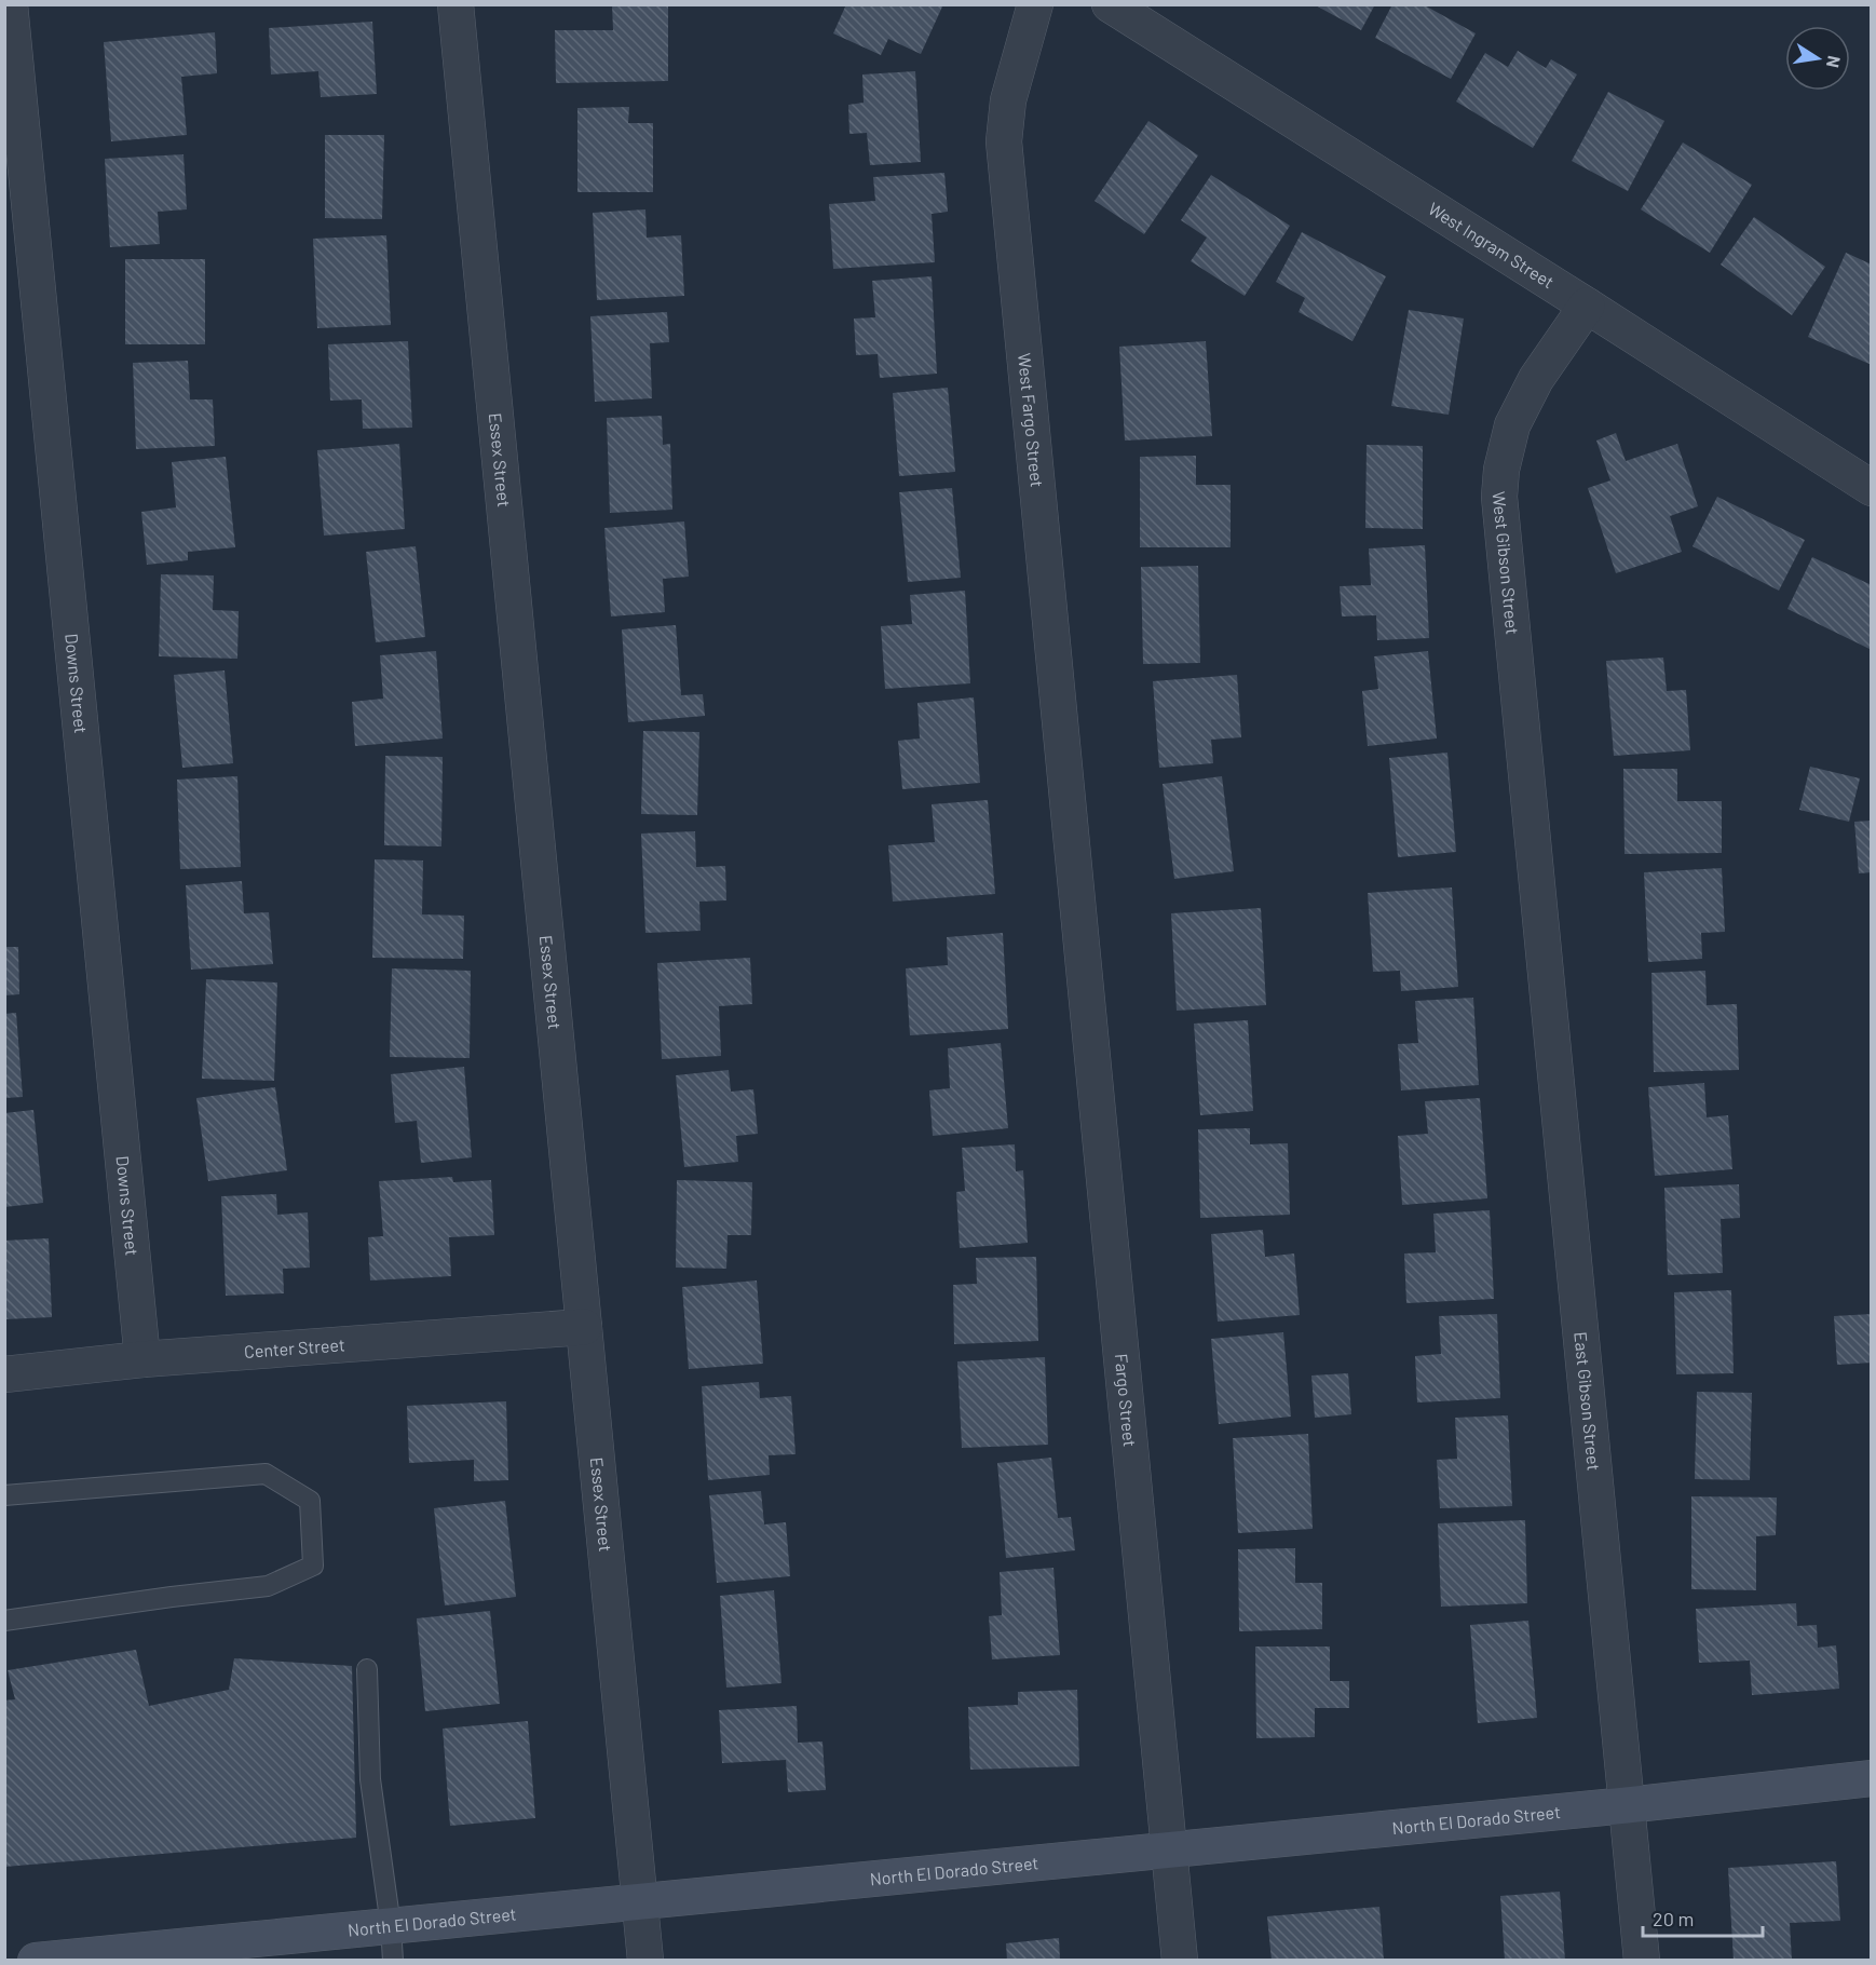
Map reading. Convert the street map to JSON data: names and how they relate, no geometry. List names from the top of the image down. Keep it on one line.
{"streets":{"main road":["North El Dorado Street"],"street":["West Ingram Street","West Fargo Street","Essex Street","West Gibson Street","Downs Street","Center Street","Fargo Street","East Gibson Street"]},"crossings":[["West Ingram Street","West Gibson Street"],["West Fargo Street","Fargo Street"],["Essex Street","Center Street"],["Essex Street","North El Dorado Street"],["West Gibson Street","East Gibson Street"],["Downs Street","Center Street"],["Fargo Street","North El Dorado Street"],["East Gibson Street","North El Dorado Street"]],"scale_bar":"20 m","north":"right"}
